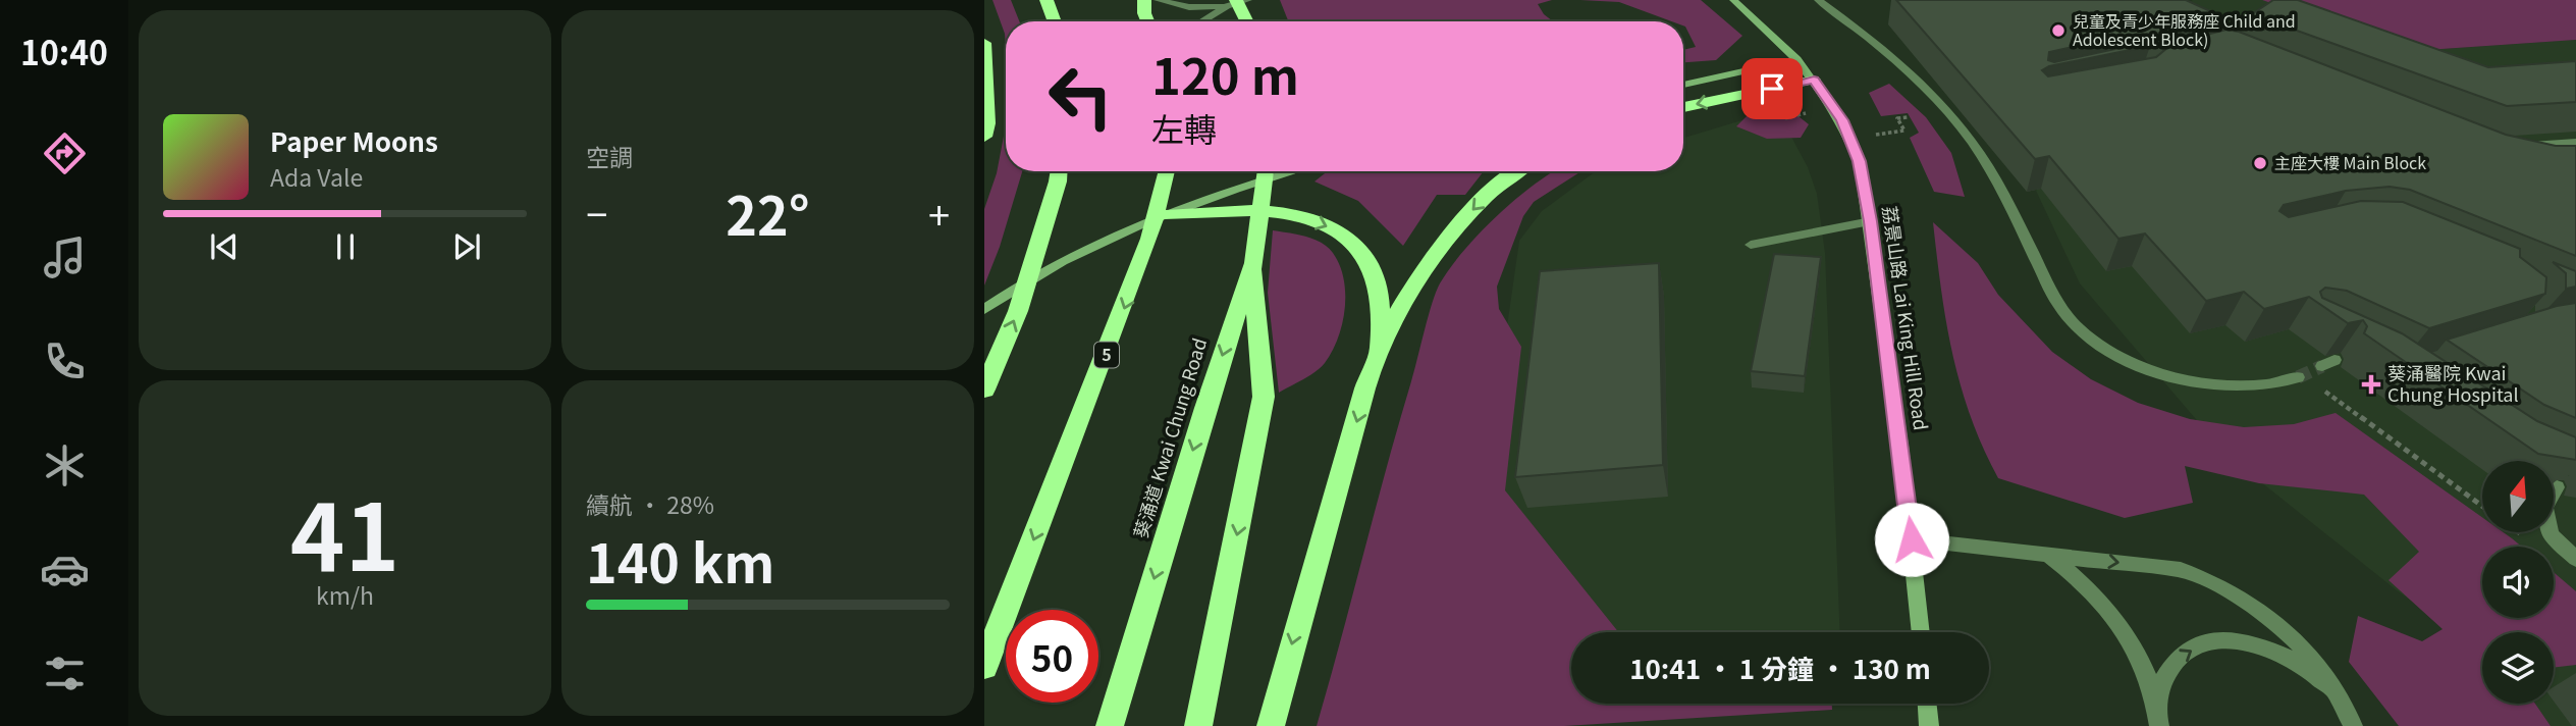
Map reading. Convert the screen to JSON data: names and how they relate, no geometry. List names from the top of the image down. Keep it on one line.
{"streets":{"highway":["5","葵涌道 Kwai Chung Road"],"main road":["荔景山路 Lai King Hill Road"]},"places":{"other":["兒童及青少年服務座 Child and Adolescent Block)","主座大樓 Main Block"],"health":["葵涌醫院 Kwai Chung Hospital"]},"north":"top","page":{"tabs":"10:40","tile":["空調",["41","km/h"],["續航 · 28%","140 km"]],"turn":["120 m","左轉"],"song":["Paper Moons","Ada Vale"],"heat":["−","22°","+"],"limit":"50","trip":"10:41 · 1 分鐘 · 130 m"}}
